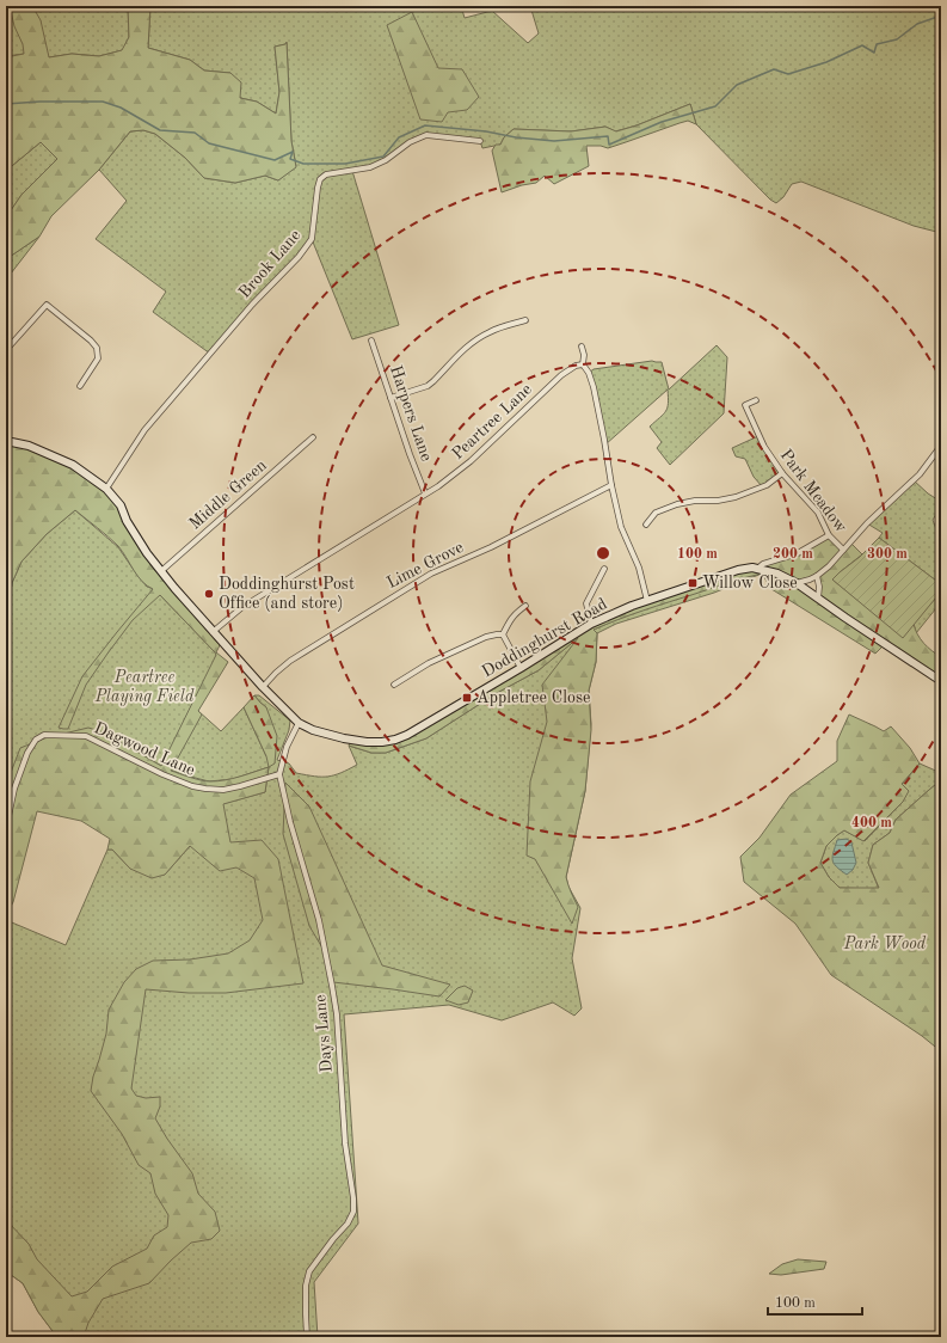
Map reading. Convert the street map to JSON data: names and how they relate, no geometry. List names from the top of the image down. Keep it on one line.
{"streets":{"street":["Brook Lane","Harpers Lane","Peartree Lane","Park Meadow","Middle Green","Lime Grove","Doddinghurst Road","Dagwood Lane","Days Lane"]},"crossings":[["Brook Lane","Doddinghurst Road"],["Harpers Lane","Peartree Lane"],["Peartree Lane","Doddinghurst Road"],["Middle Green","Doddinghurst Road"],["Lime Grove","Doddinghurst Road"],["Doddinghurst Road","Days Lane"],["Dagwood Lane","Days Lane"]],"parks":["Peartree Playing Field","Park Wood"],"places":{"transit":["Willow Close","Appletree Close"],"other":["Doddinghurst Post Office (and store)"]},"scale_bar":"100 m","rings":["100 m","200 m","300 m","400 m"]}
